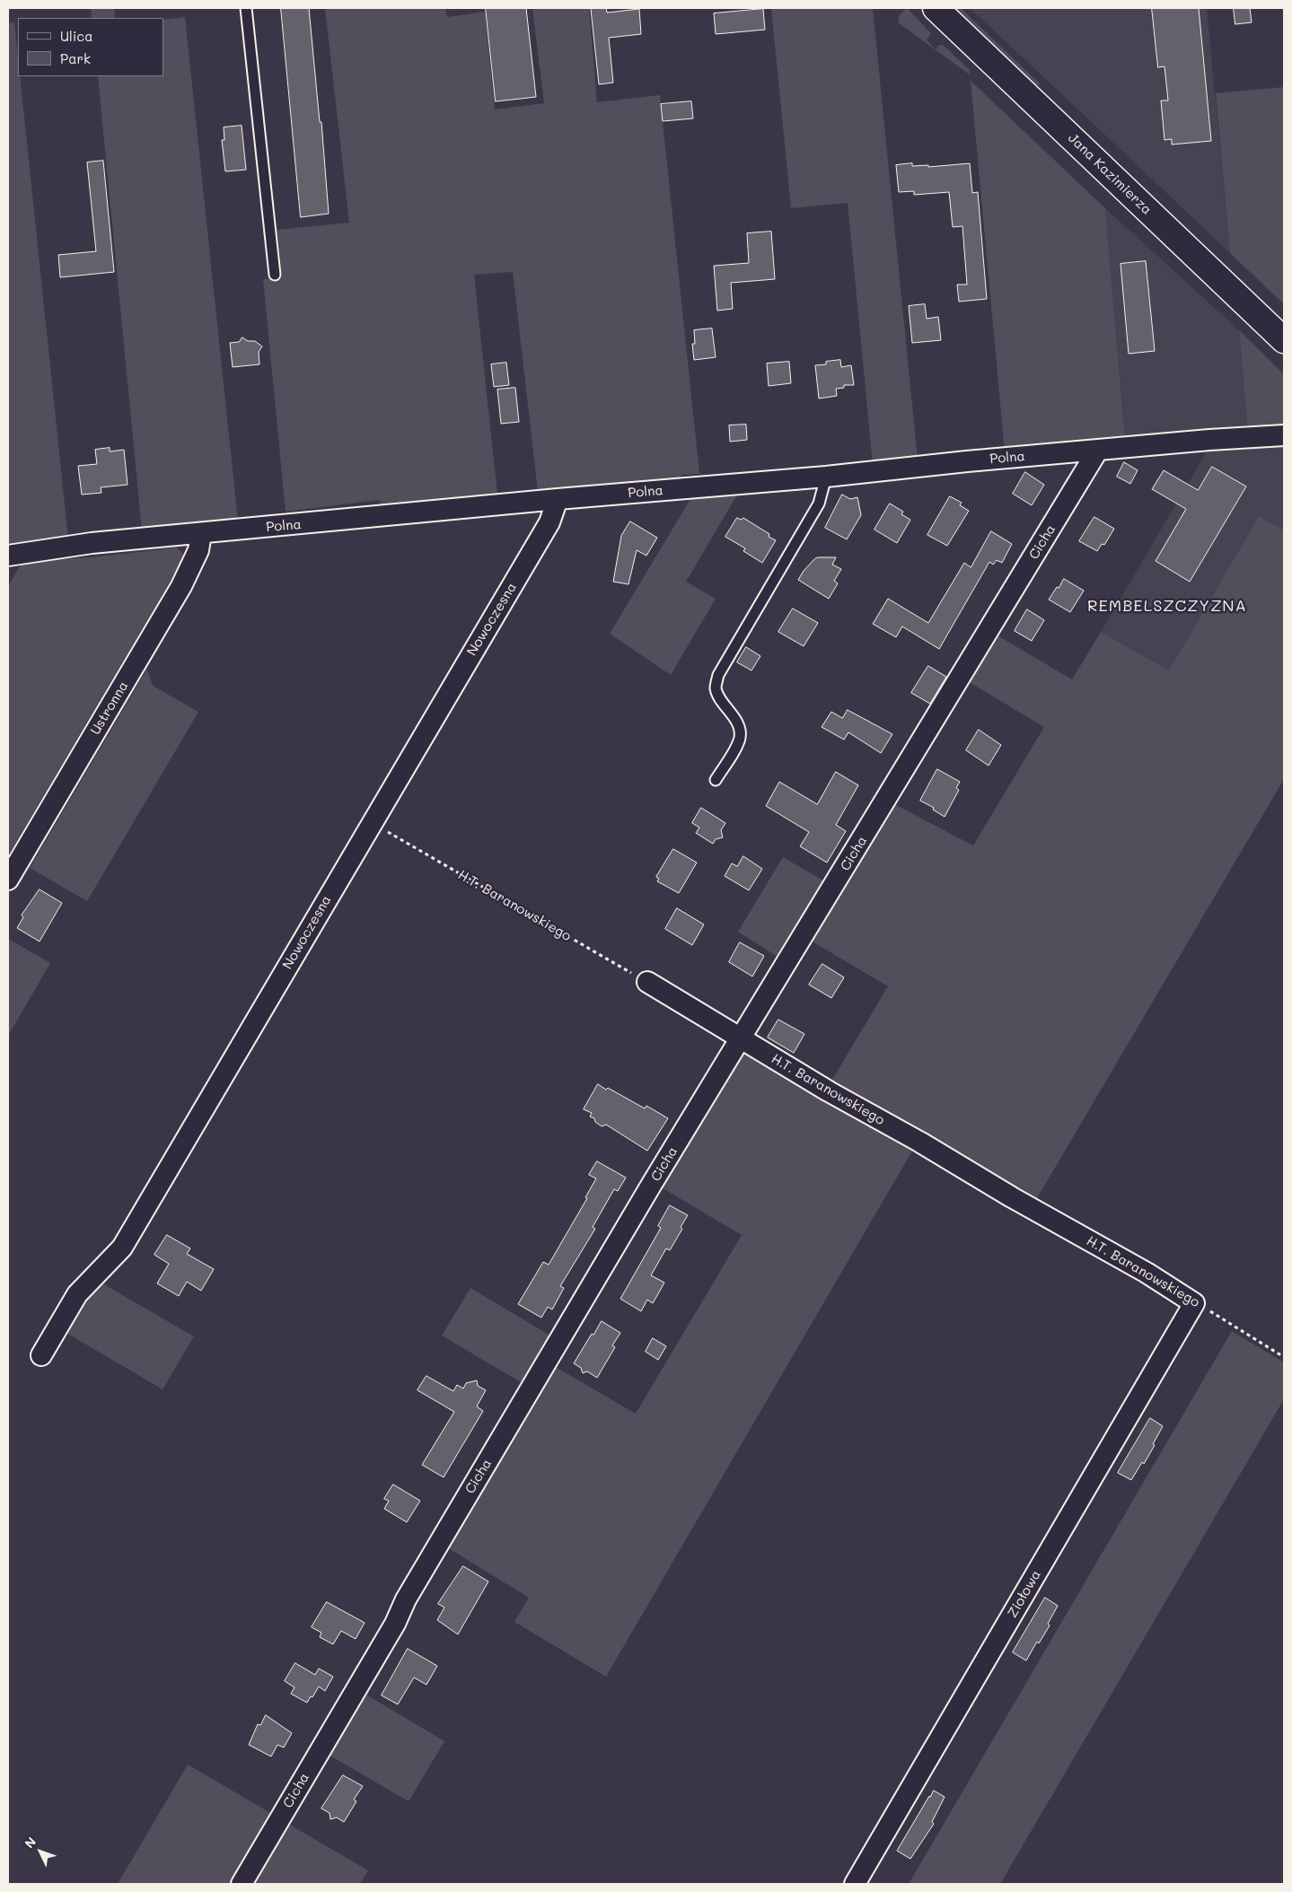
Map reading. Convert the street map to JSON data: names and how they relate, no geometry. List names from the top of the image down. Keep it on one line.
{"streets":{"main road":["Jana Kazimierza"],"street":["Polna","Cicha","Nowoczesna","Ustronna","H.T. Baranowskiego","Ziołowa"]},"crossings":[["Polna","Cicha"],["Polna","Nowoczesna"],["Polna","Ustronna"],["Cicha","H.T. Baranowskiego"],["Nowoczesna","H.T. Baranowskiego"],["H.T. Baranowskiego","Ziołowa"]],"districts":["REMBELSZCZYZNA"],"legend":["Ulica","Park"],"north":"top left"}
